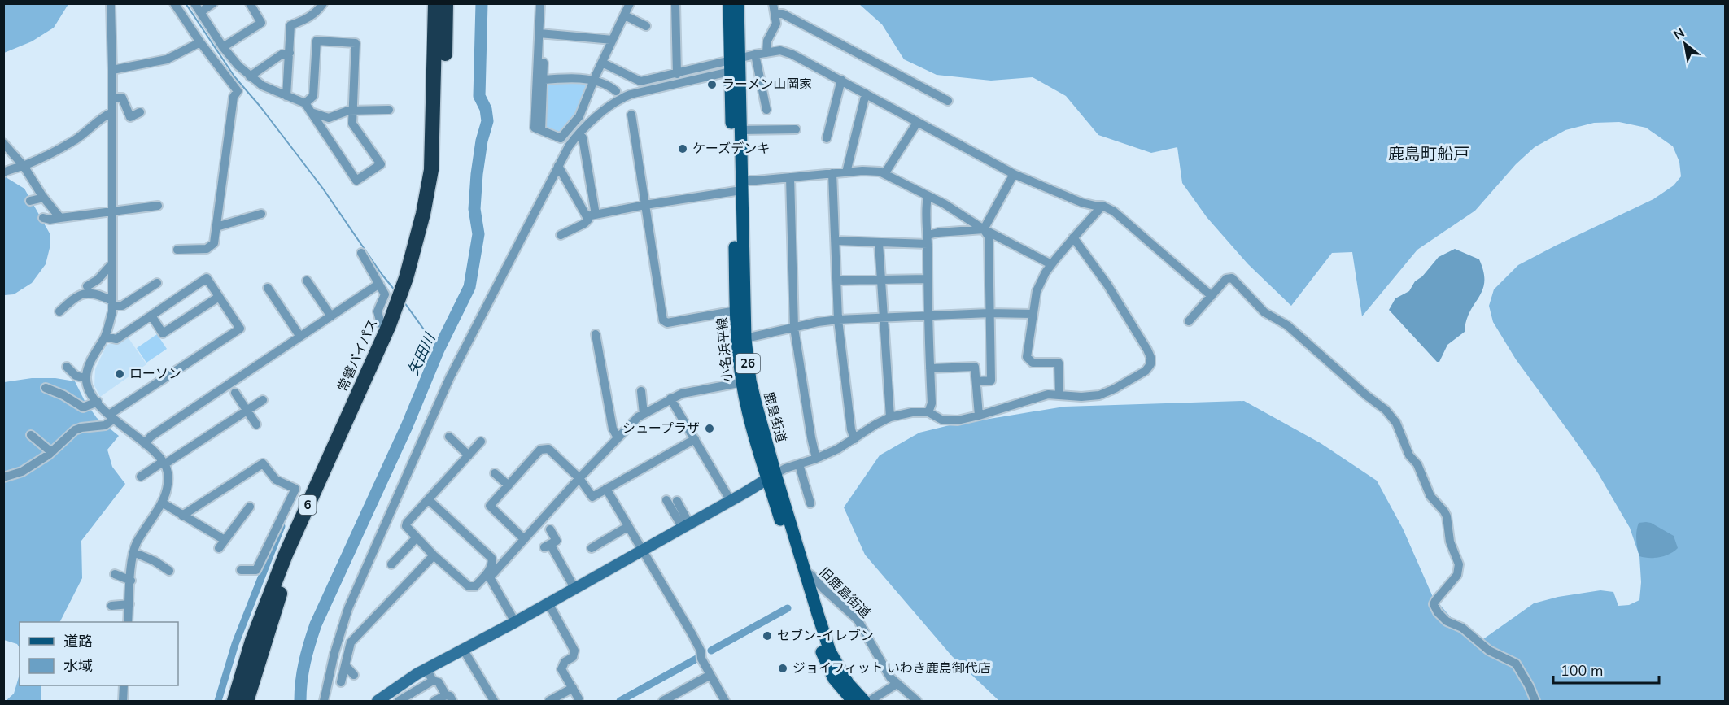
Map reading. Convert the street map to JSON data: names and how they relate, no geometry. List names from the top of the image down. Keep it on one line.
{"streets":{"highway":["常磐バイパス","6"],"main road":["小名浜平線","26"],"street":["旧鹿島街道"]},"crossings":[["小名浜平線","26"],["26","旧鹿島街道"]],"districts":["鹿島町船戸"],"water":["矢田川"],"places":["ラーメン山岡家","ケーズデンキ","ローソン","シュープラザ","セブン-イレブン","ジョイフィット いわき鹿島御代店"],"legend":["道路","水域"],"scale_bar":"100 m","north":"top left"}
